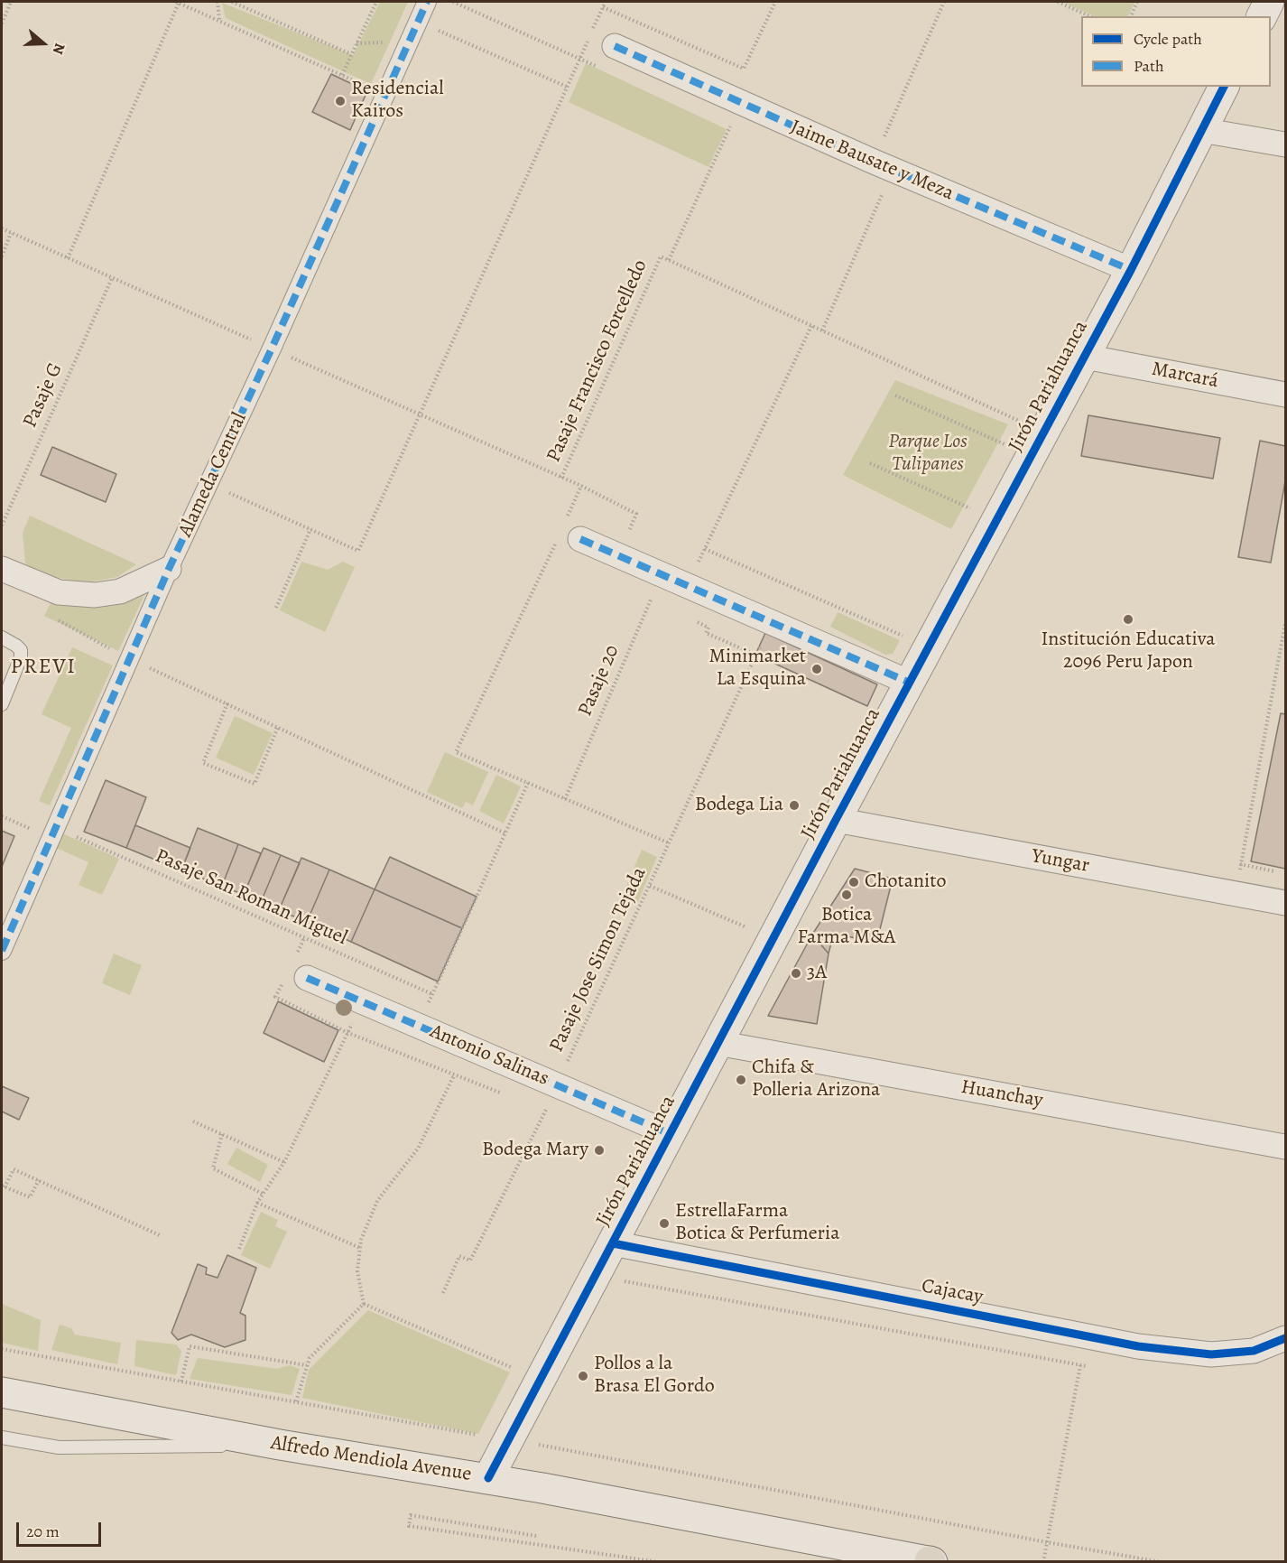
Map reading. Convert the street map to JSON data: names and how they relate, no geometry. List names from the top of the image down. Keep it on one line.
{"streets":{"street":["Jaime Bausate y Meza","Marcará","Jirón Pariahuanca","Alameda Central","Yungar","Antonio Salinas","Huanchay","Cajacay","Alfredo Mendiola Avenue"],"path":["Pasaje Francisco Forcelledo","Pasaje G","Pasaje 20","Pasaje San Roman Miguel","Pasaje Jose Simon Tejada"]},"crossings":[["Jaime Bausate y Meza","Jirón Pariahuanca"],["Marcará","Jirón Pariahuanca"],["Jirón Pariahuanca","Yungar"],["Jirón Pariahuanca","Antonio Salinas"],["Jirón Pariahuanca","Huanchay"],["Jirón Pariahuanca","Cajacay"],["Jirón Pariahuanca","Alfredo Mendiola Avenue"],["Alameda Central","Pasaje San Roman Miguel"],["Pasaje Jose Simon Tejada","Antonio Salinas"]],"districts":["PREVI"],"parks":["Parque Los Tulipanes"],"places":["Residencial Kairos","Institución Educativa 2096 Peru Japon","Minimarket La Esquina","Bodega Lia","Chotanito","Botica Farma M&A","3A","Chifa & Polleria Arizona","Bodega Mary","EstrellaFarma Botica & Perfumeria","Pollos a la Brasa El Gordo"],"legend":["Cycle path","Path"],"scale_bar":"20 m","north":"right"}
